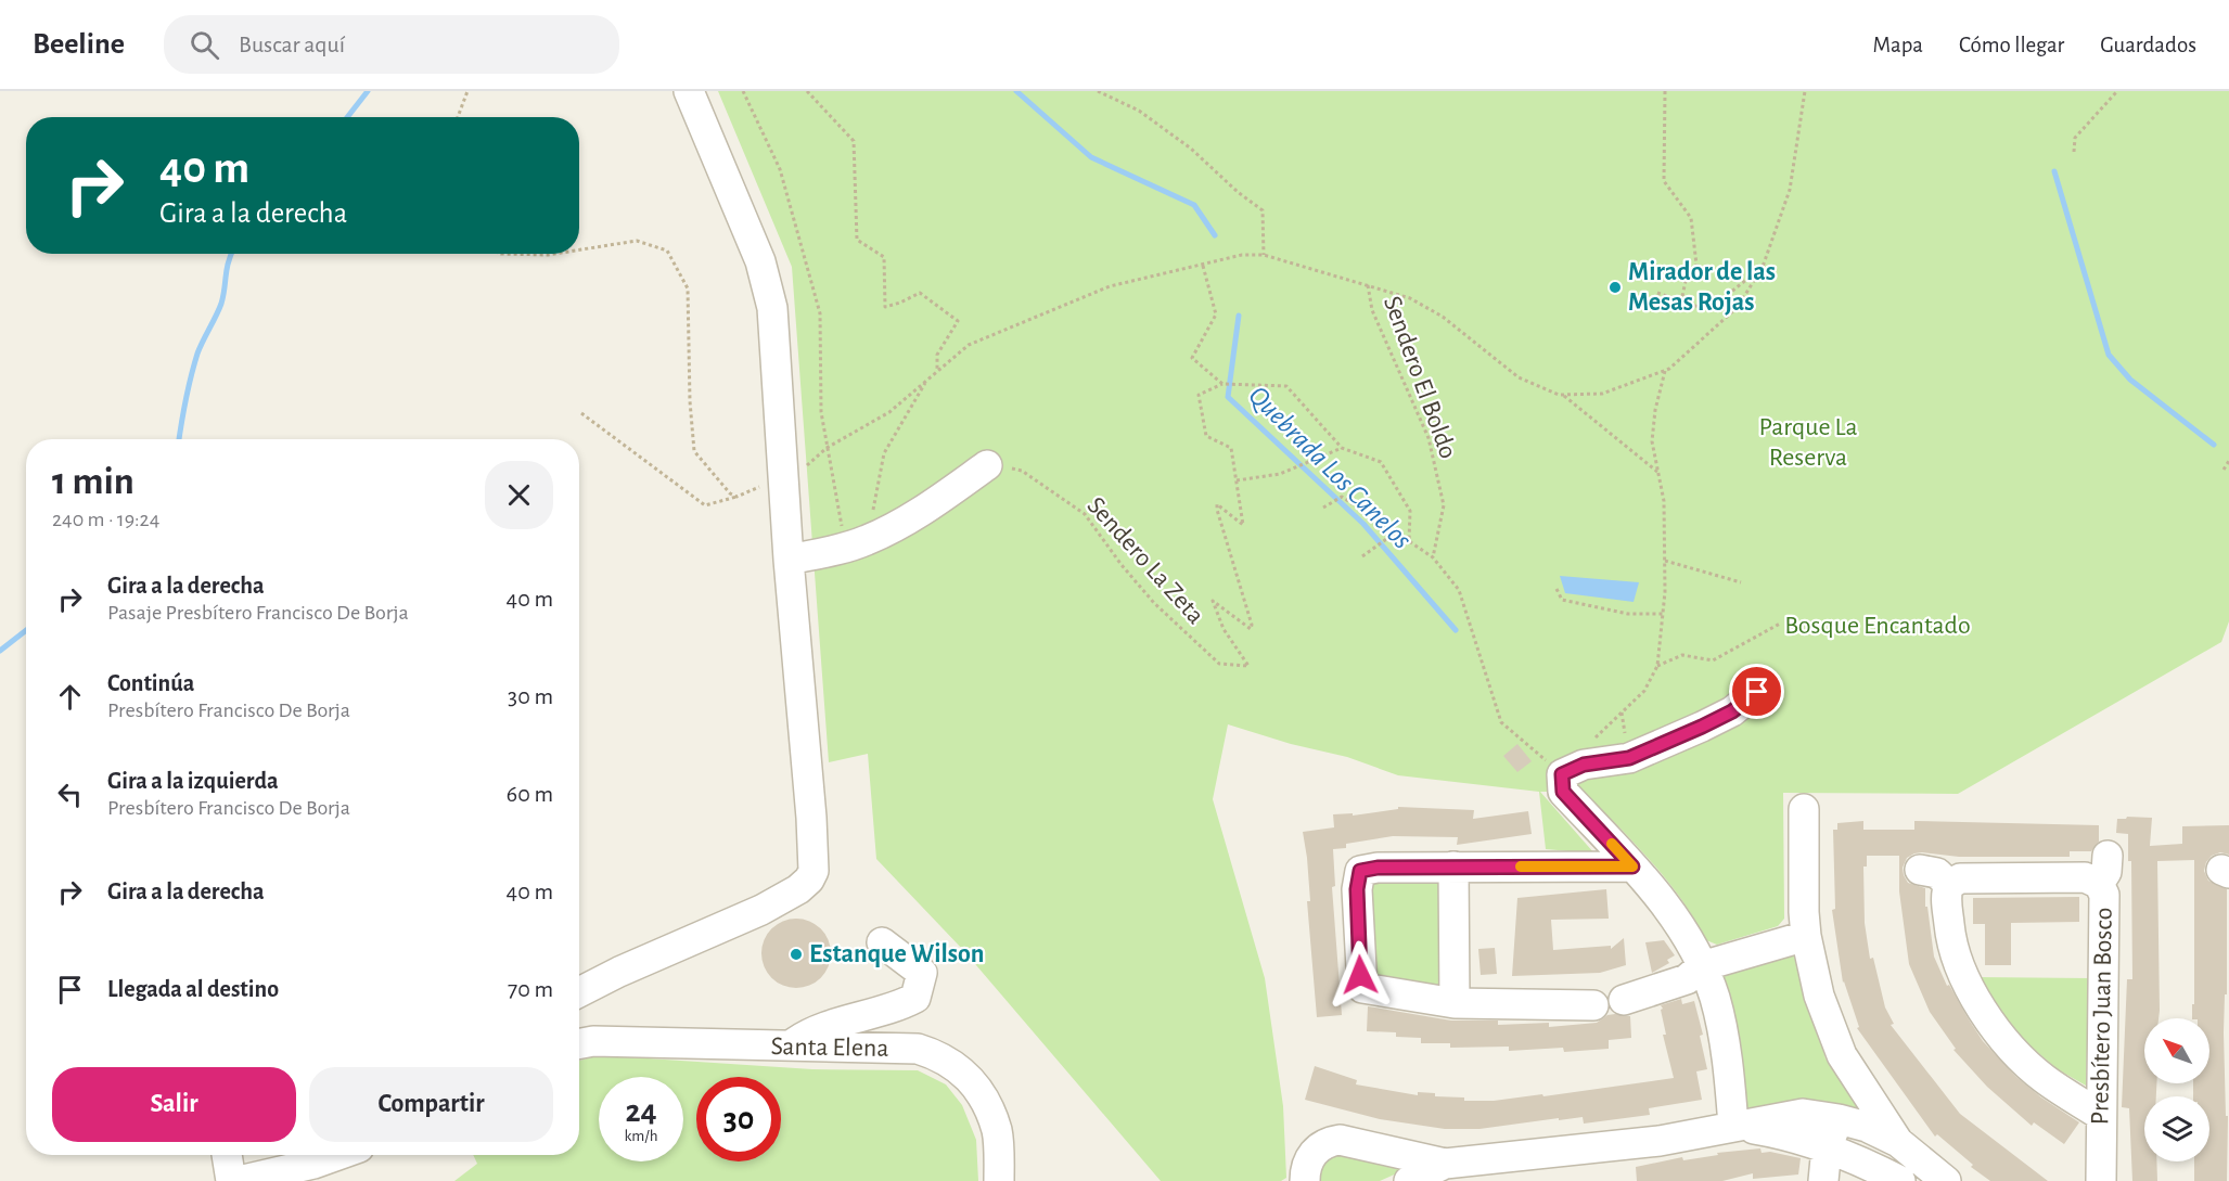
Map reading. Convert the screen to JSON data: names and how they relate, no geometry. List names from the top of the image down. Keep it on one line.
{"streets":{"street":["Presbítero Juan Bosco","Santa Elena"],"path":["Sendero El Boldo","Sendero La Zeta"]},"water":["Quebrada Los Canelos"],"parks":["Parque La Reserva","Bosque Encantado"],"places":["Mirador de las Mesas Rojas","Estanque Wilson"],"north":"top left","page":{"header":"Beeline","search":"Buscar aquí","nav":["Mapa","Cómo llegar","Guardados"],"turn":["40 m","Gira a la derecha"],"heading":["1 min","240 m · 19:24"],"list":[{"name":"Gira a la derecha","note":"Pasaje Presbítero Francisco De Borja","value":"40 m"},{"name":"Continúa","note":"Presbítero Francisco De Borja","value":"30 m"},{"name":"Gira a la izquierda","note":"Presbítero Francisco De Borja","value":"60 m"},{"name":"Gira a la derecha","value":"40 m"},{"name":"Llegada al destino","value":"70 m"}],"buttons":["Salir","Compartir"],"speed":"24 km/h","limit":"30"}}
